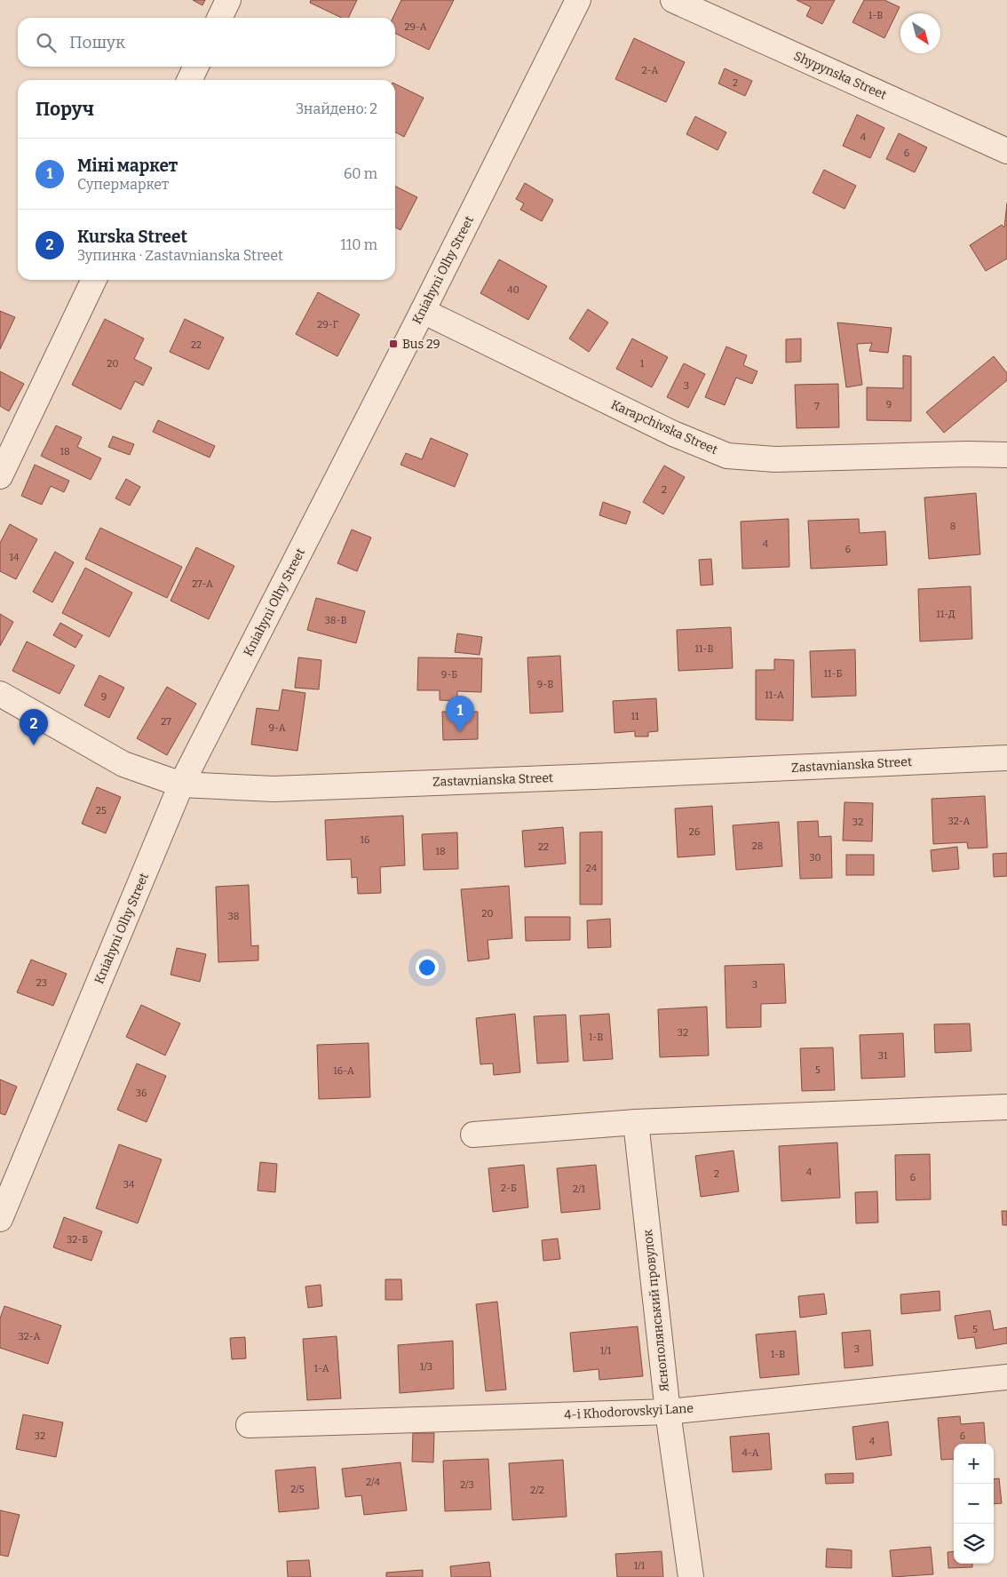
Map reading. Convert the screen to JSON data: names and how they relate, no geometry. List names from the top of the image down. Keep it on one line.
{"streets":{"street":["Shypynska Street","Kniahyni Olhy Street","Karapchivska Street","Zastavnianska Street","Яснополянський провулок","4-i Khodorovskyi Lane"]},"crossings":[["Kniahyni Olhy Street","Karapchivska Street"],["Kniahyni Olhy Street","Zastavnianska Street"],["Яснополянський провулок","4-i Khodorovskyi Lane"]],"places":{"transit":["Bus 29"]},"house_numbers":["1-В","29-А","2-А","2","4","6","40","29-Г","22","20","1","3","9","7","18","2","8","4","6","14","27-А","11-Д","38-В","11-В","11-Б","9-Б","9-В","11-А","9","11","27","9-А","25","32-А","32","26","16","28","22","18","30","24","20","38","23","3","32","1-В","31","5","16-А","36","4","2","6","34","2-Б","2/1","32-Б","5","32-А","3","1/1","1-В","1/3","1-А","32","6","4","4-А","2/4","2/3","2/5","2/2","1/1"],"north":"bottom right","page":{"search":"Пошук","heading":["Поруч","Знайдено: 2"],"list":[{"mark":"1","name":"Міні маркет","note":"Супермаркет","value":"60 m"},{"mark":"2","name":"Kurska Street","note":"Зупинка · Zastavnianska Street","value":"110 m"}],"pins":["1","2"],"map_buttons":["+","−"]}}
